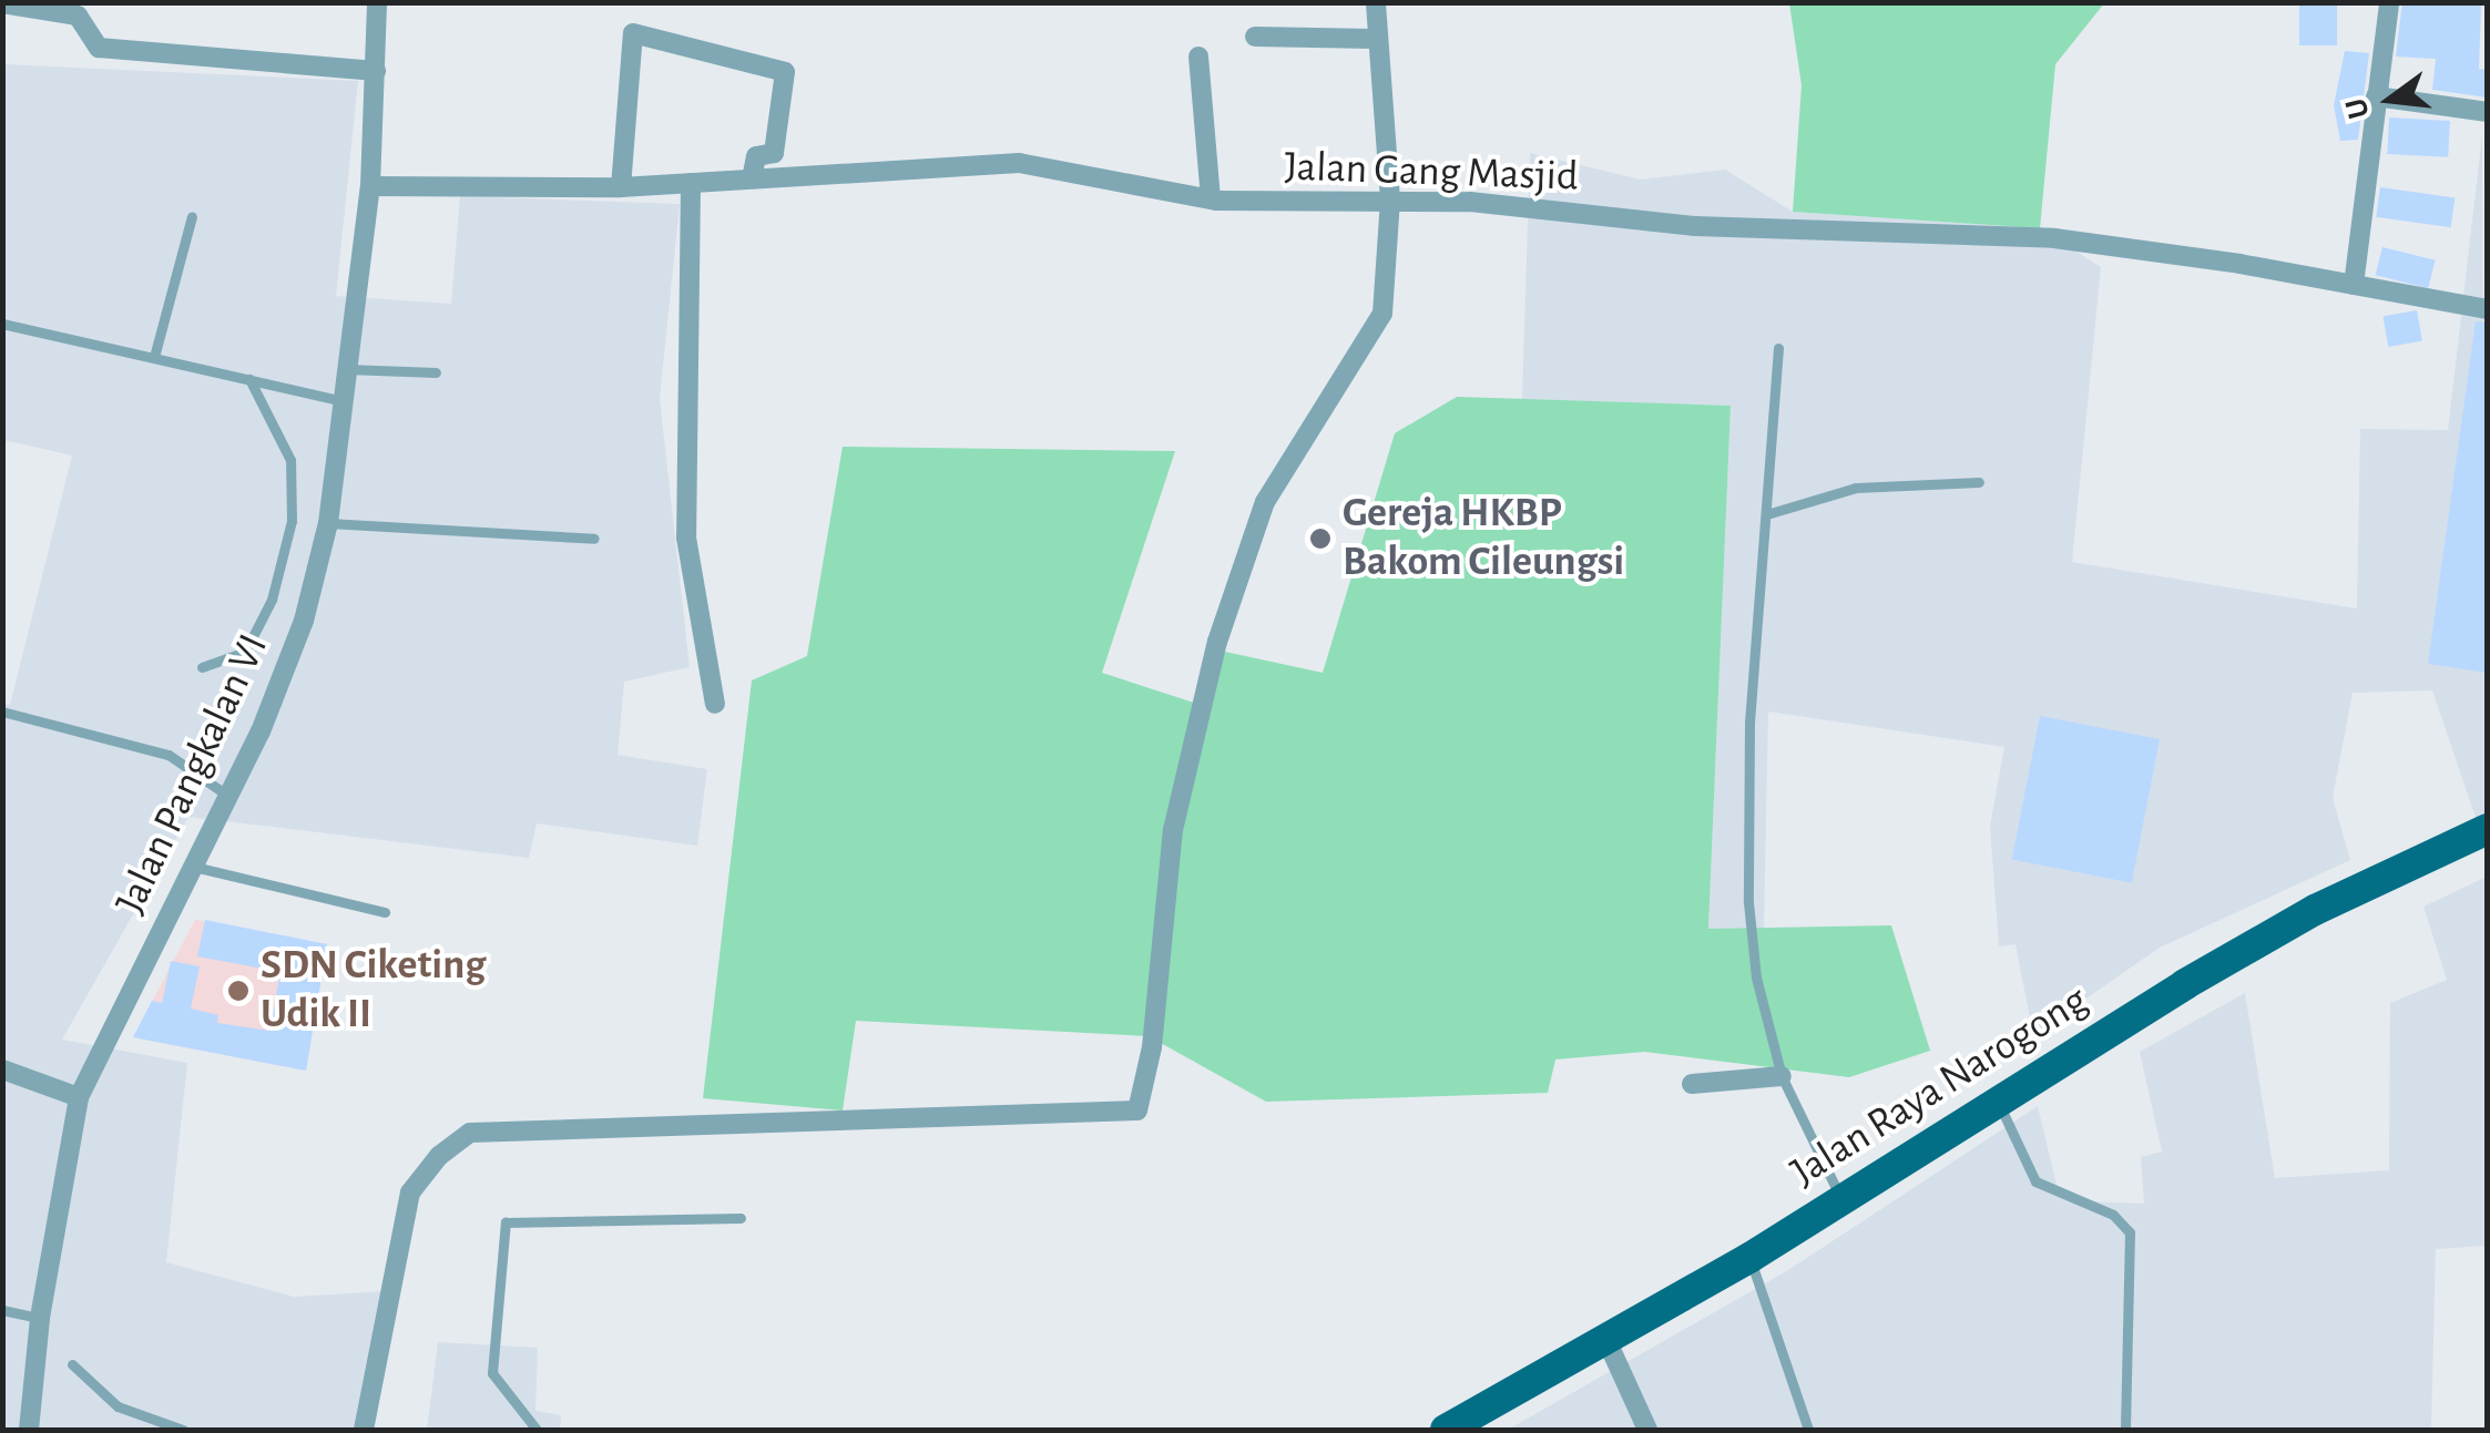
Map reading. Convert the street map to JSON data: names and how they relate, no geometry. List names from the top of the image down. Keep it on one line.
{"streets":{"main road":["Jalan Raya Narogong"],"street":["Jalan Gang Masjid","Jalan Pangkalan VI"]},"crossings":[["Jalan Gang Masjid","Jalan Pangkalan VI"]],"places":["Gereja HKBP Bakom Cileungsi","SDN Ciketing Udik II"],"north":"left"}
